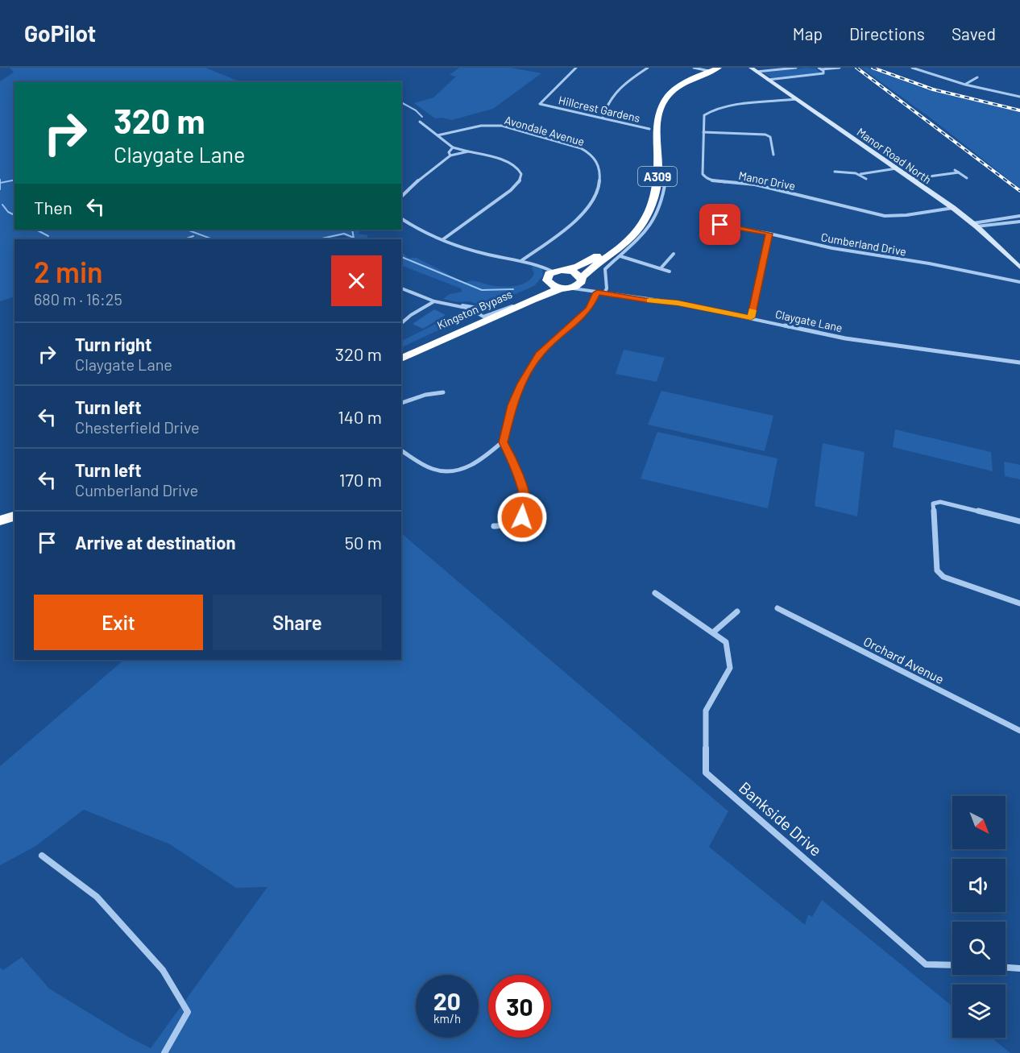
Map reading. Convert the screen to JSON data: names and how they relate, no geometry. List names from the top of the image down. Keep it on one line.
{"streets":{"highway":["A309","Kingston Bypass"],"street":["Hillcrest Gardens","Avondale Avenue","Manor Road North","Manor Drive","Cumberland Drive","Claygate Lane","Orchard Avenue","Bankside Drive"]},"crossings":[["Hillcrest Gardens","A309"],["Manor Road North","Manor Drive"],["A309","Kingston Bypass"],["Kingston Bypass","Claygate Lane"]],"north":"bottom right","page":{"header":"GoPilot","nav":["Map","Directions","Saved"],"turn":["320 m","Claygate Lane"],"then":"Then","heading":["2 min","680 m · 16:25"],"list":[{"name":"Turn right","note":"Claygate Lane","value":"320 m"},{"name":"Turn left","note":"Chesterfield Drive","value":"140 m"},{"name":"Turn left","note":"Cumberland Drive","value":"170 m"},{"name":"Arrive at destination","value":"50 m"}],"buttons":["Exit","Share"],"speed":"20 km/h","limit":"30"}}
